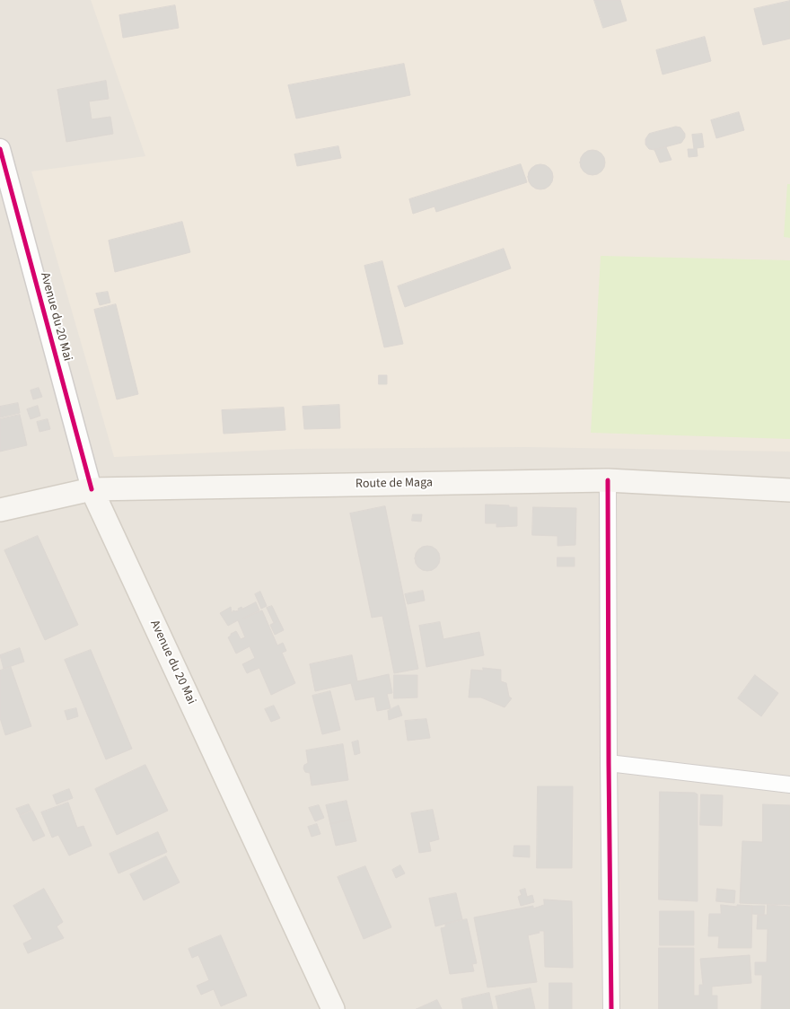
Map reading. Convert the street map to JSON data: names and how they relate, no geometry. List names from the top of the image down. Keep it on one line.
{"streets":{"main road":["Avenue du 20 Mai","Route de Maga"]},"crossings":[["Avenue du 20 Mai","Route de Maga"]]}
